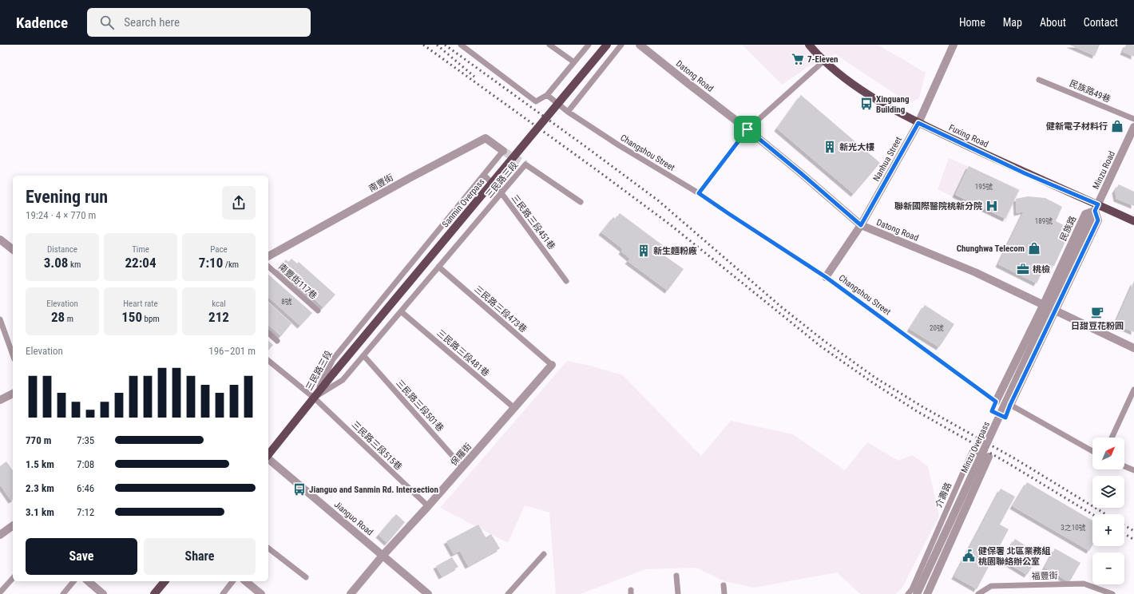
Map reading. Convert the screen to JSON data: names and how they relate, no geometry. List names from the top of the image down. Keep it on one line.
{"streets":{"main road":["Fuxing Road","Sanmin Overpass"],"street":["Datong Road","Nanhua Street","Minzu Road","南豐街","民族路","Minzu Overpass","保羅街","介壽路","Jianguo Road"],"lane":["民族路49巷","Changshou Street","三民路三段","三民路三段451巷","南豐街117巷","三民路三段473巷","三民路三段481巷","三民路三段501巷","三民路三段515巷","福豐街"]},"crossings":[["Datong Road","Nanhua Street"],["Datong Road","民族路"],["Fuxing Road","Nanhua Street"],["Fuxing Road","Minzu Road"],["Fuxing Road","民族路"],["Changshou Street","Nanhua Street"],["Changshou Street","民族路"],["Minzu Road","民族路"],["Minzu Road","Minzu Overpass"],["三民路三段","南豐街"],["三民路三段","Sanmin Overpass"],["三民路三段","三民路三段451巷"],["三民路三段","三民路三段473巷"],["三民路三段","三民路三段481巷"],["三民路三段","三民路三段501巷"],["三民路三段","三民路三段515巷"],["Sanmin Overpass","三民路三段515巷"],["三民路三段473巷","保羅街"],["三民路三段481巷","保羅街"],["三民路三段501巷","保羅街"],["三民路三段515巷","保羅街"],["保羅街","Jianguo Road"]],"places":{"supermarket":["7-Eleven"],"bus stop":["Xinguang Building","Jianguo and Sanmin Rd. Intersection"],"shop":["健新電子材料行","Chunghwa Telecom"],"building":["新光大樓","新生麵粉廠"],"hospital":["聯新國際醫院桃新分院"],"office":["桃檢"],"cafe":["日甜豆花粉圓"],"public building":["健保署 北區業務組 桃園聯絡辦公室"]},"house_numbers":["195號","189號","8號","20號","3之10號"],"north":"top right","page":{"header":"Kadence","search":"Search here","nav":["Home","Map","About","Contact"],"heading":["Evening run","19:24 · 4 × 770 m"],"stats":[["Distance","3.08 km"],["Time","22:04"],["Pace","7:10 /km"],["Elevation","28 m"],["Heart rate","150 bpm"],["kcal","212"]],"chart":["Elevation","196–201 m"],"list":[{"name":"770 m","note":"7:35"},{"name":"1.5 km","note":"7:08"},{"name":"2.3 km","note":"6:46"},{"name":"3.1 km","note":"7:12"}],"map_buttons":["+","−"],"buttons":["Save","Share"]}}
